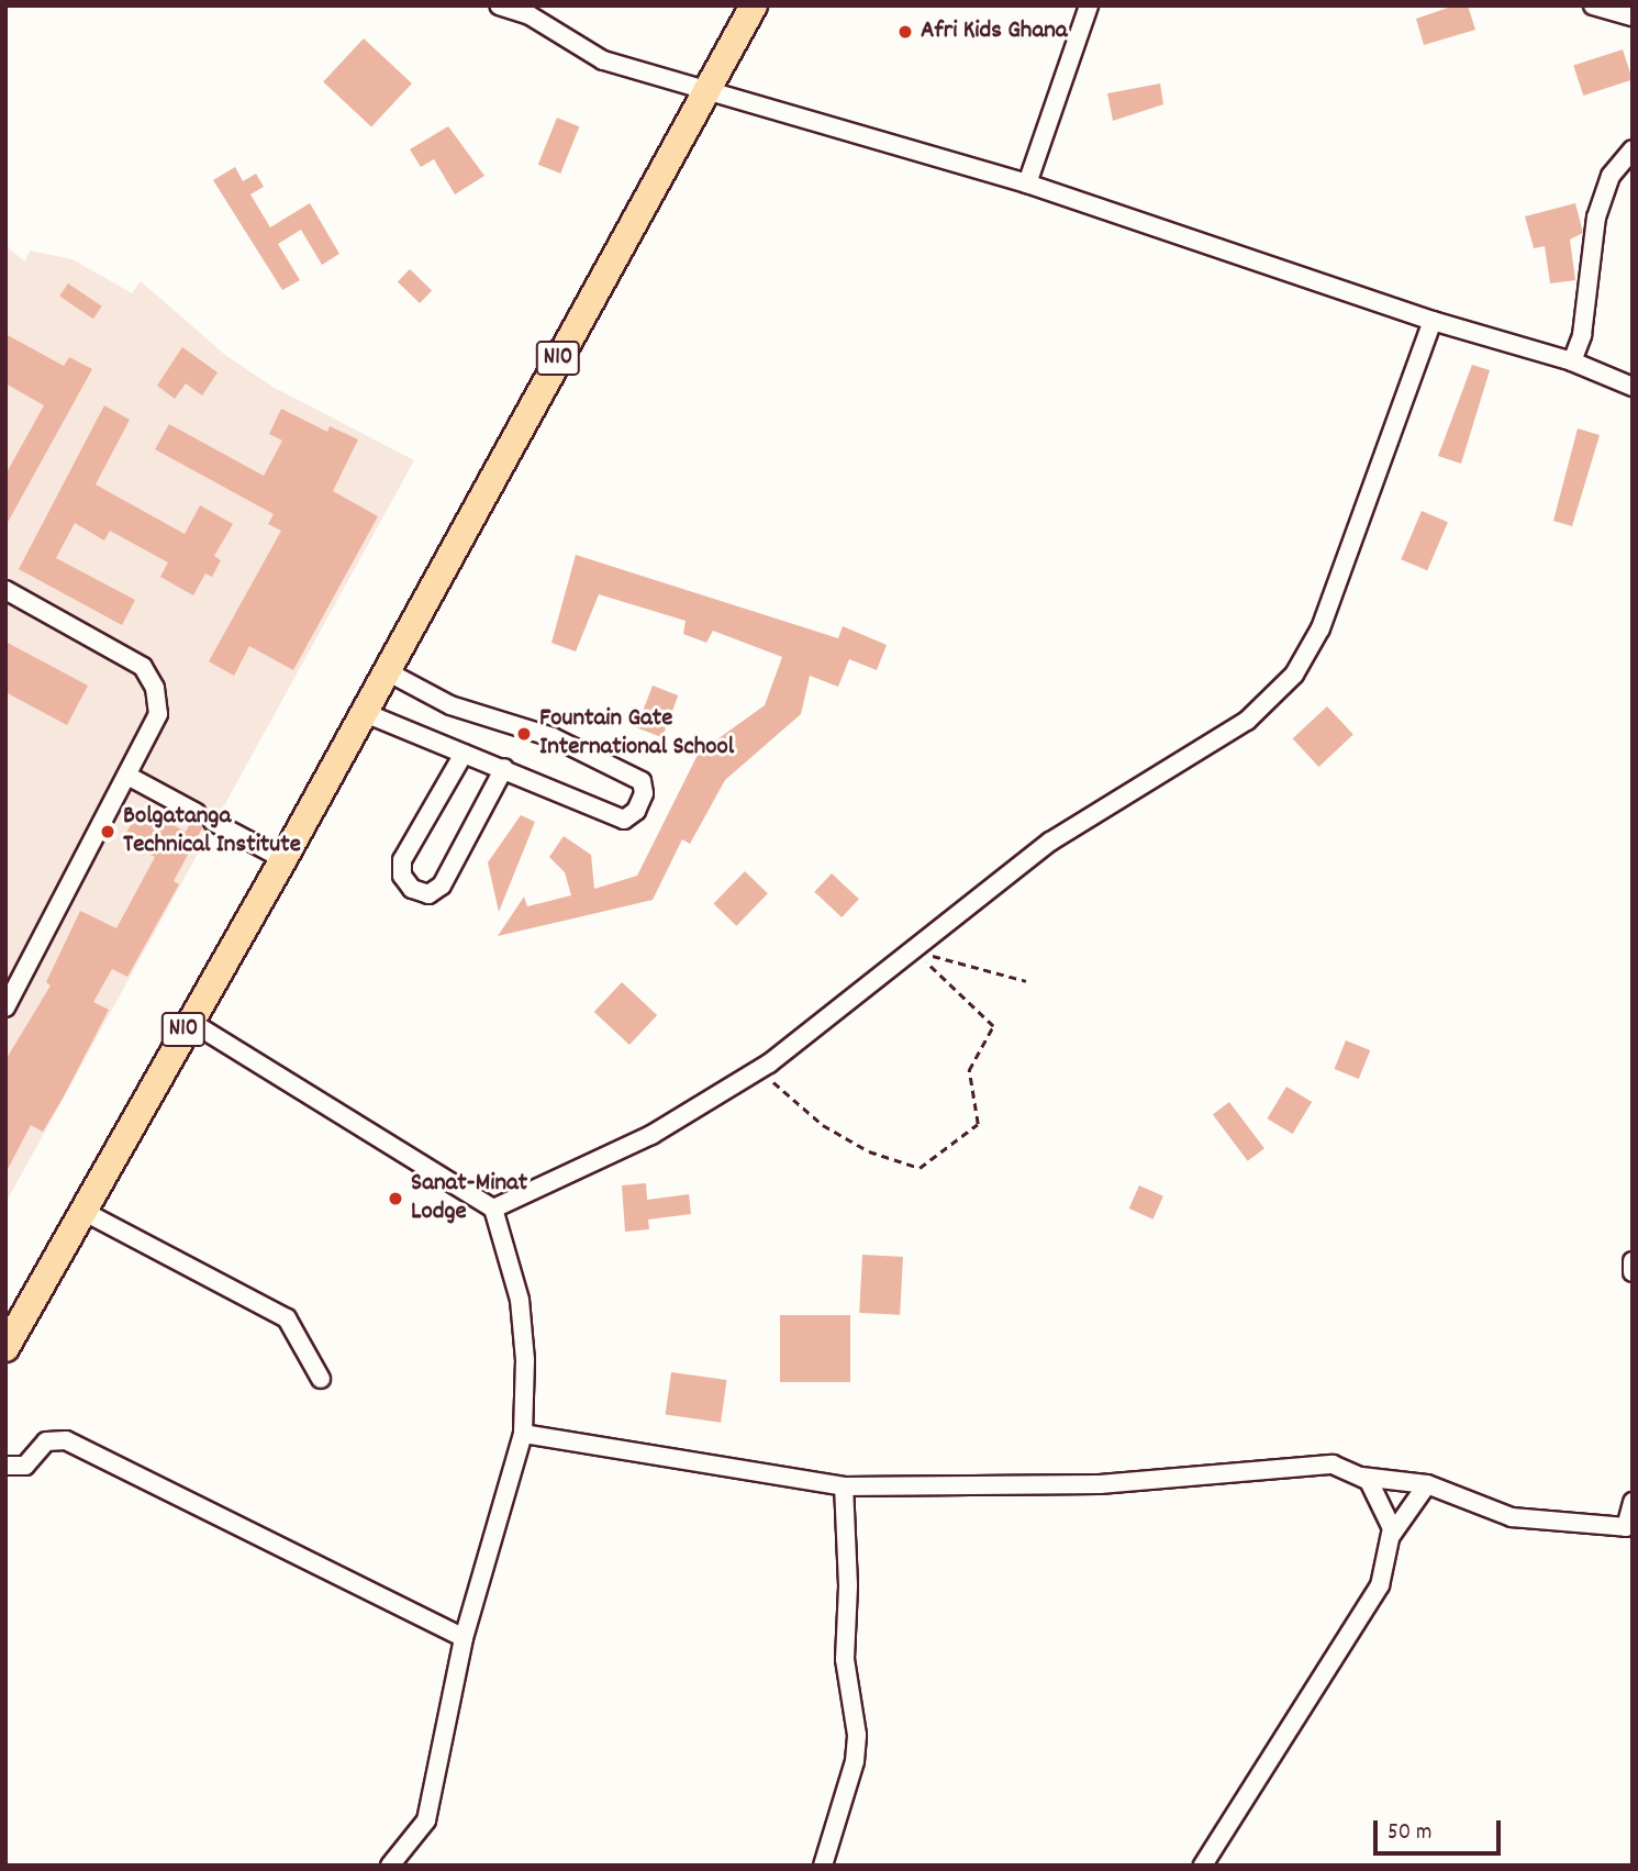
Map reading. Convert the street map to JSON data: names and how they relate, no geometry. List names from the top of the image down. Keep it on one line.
{"streets":{"highway":["N10"]},"places":["Afri Kids Ghana","Fountain Gate International School","Bolgatanga Technical Institute","Sanat-Minat Lodge"],"scale_bar":"50 m"}
